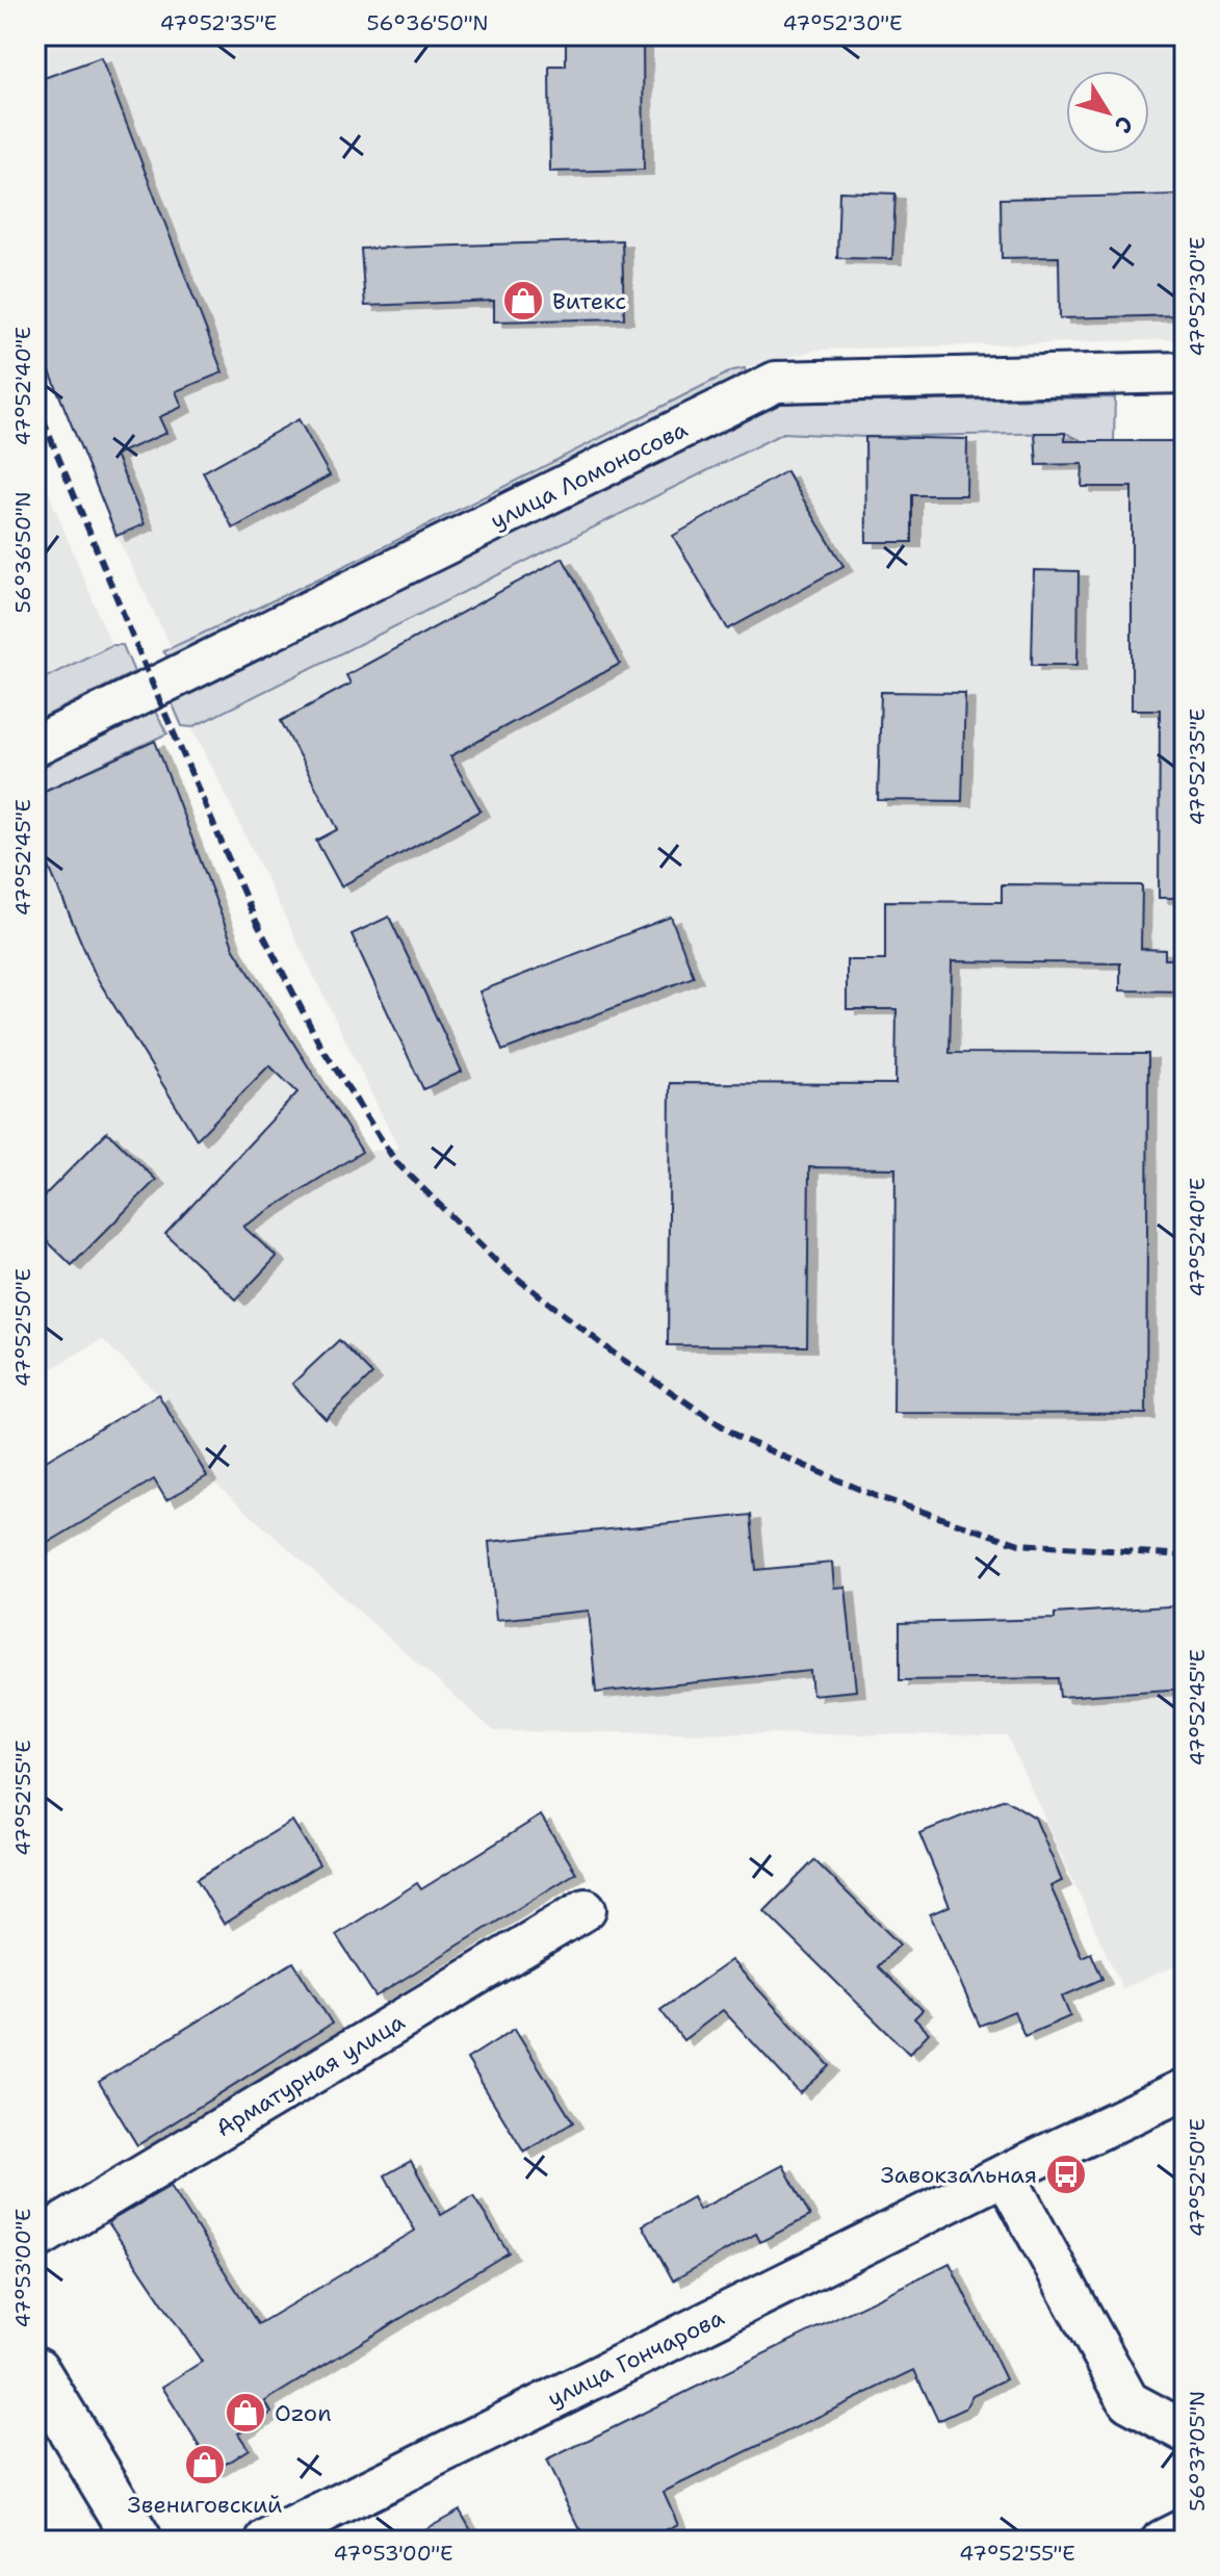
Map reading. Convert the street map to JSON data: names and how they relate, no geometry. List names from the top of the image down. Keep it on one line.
{"streets":{"street":["улица Ломоносова","Арматурная улица","улица Гончарова"]},"places":{"shop":["Витекс","Ozon","Звениговский"],"bus stop":["Завокзальная"]},"north":"bottom right","coordinates":["47°52'35\"E","56°36'50\"N","47°52'30\"E","47°52'40\"E","47°52'45\"E","47°52'50\"E","47°52'55\"E","47°53'00\"E","56°37'05\"N"]}
